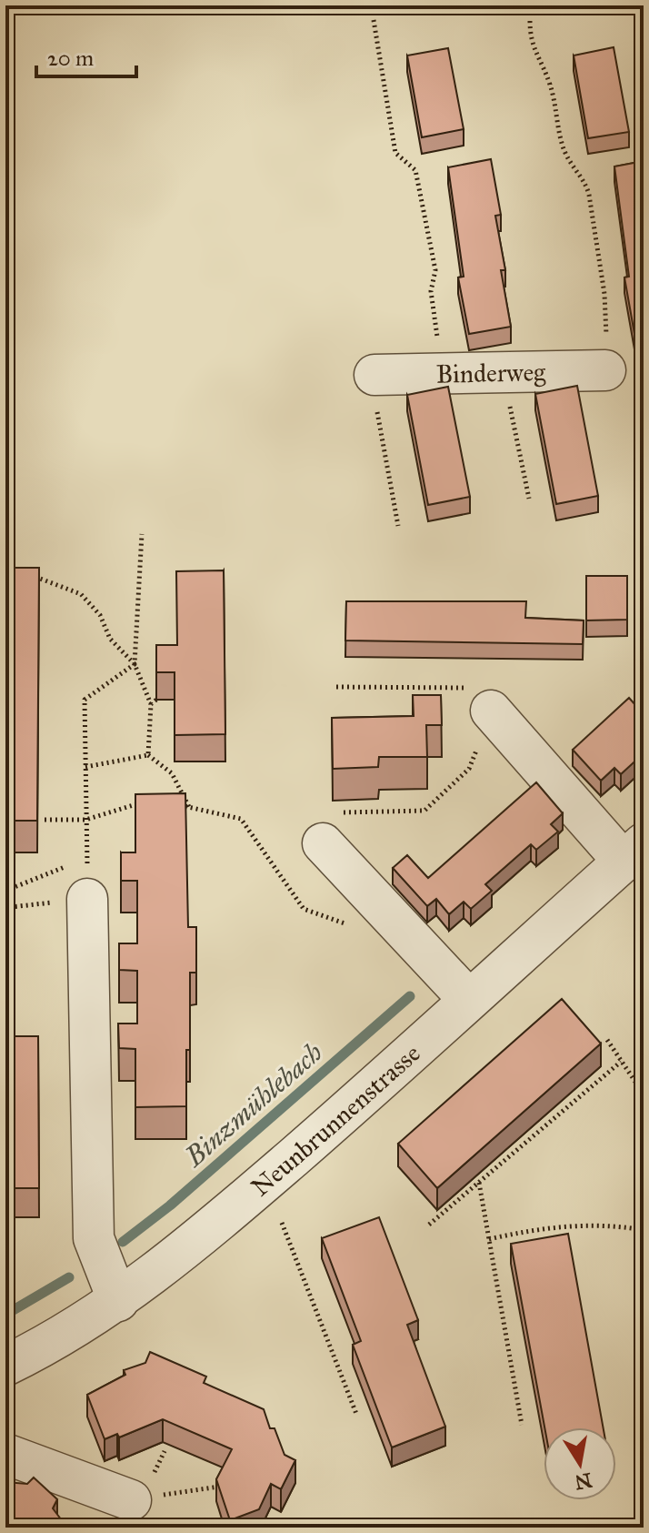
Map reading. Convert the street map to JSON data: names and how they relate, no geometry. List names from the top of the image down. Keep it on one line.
{"streets":{"street":["Binderweg","Neunbrunnenstrasse"]},"water":["Binzmühlebach"],"scale_bar":"20 m","north":"bottom"}
